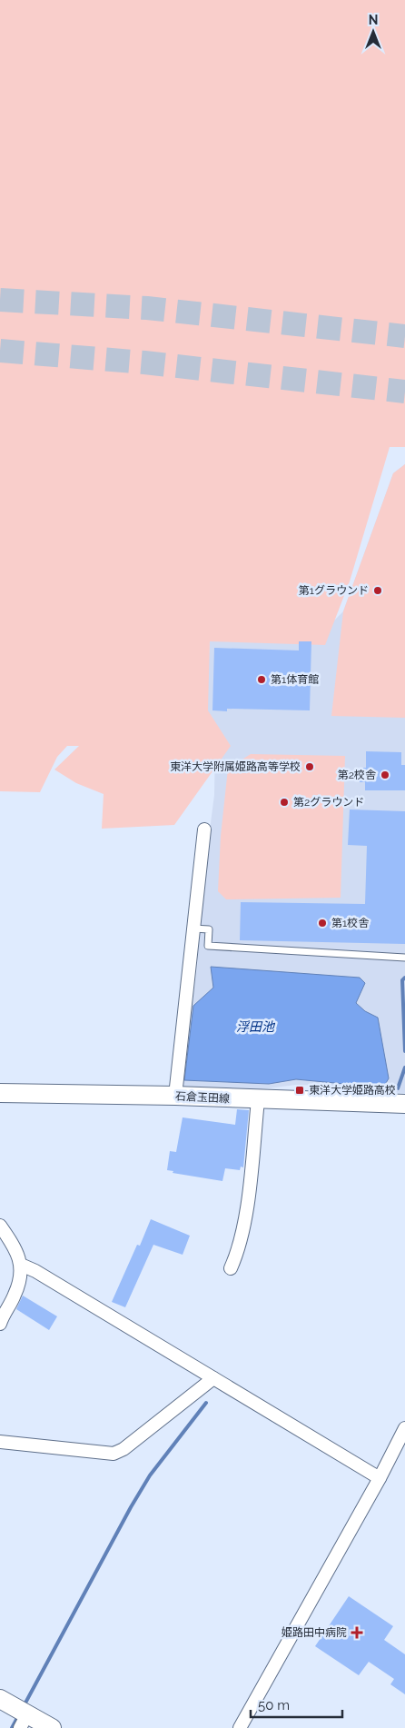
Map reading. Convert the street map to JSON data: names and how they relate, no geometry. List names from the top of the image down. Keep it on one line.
{"streets":{"main road":["石倉玉田線"]},"water":["浮田池"],"places":{"other":["第1グラウンド","第1体育館","東洋大学附属姫路高等学校","第2校舎","第2グラウンド","第1校舎"],"transit":["東洋大学姫路高校"],"health":["姫路田中病院"]},"scale_bar":"50 m","north":"top"}
